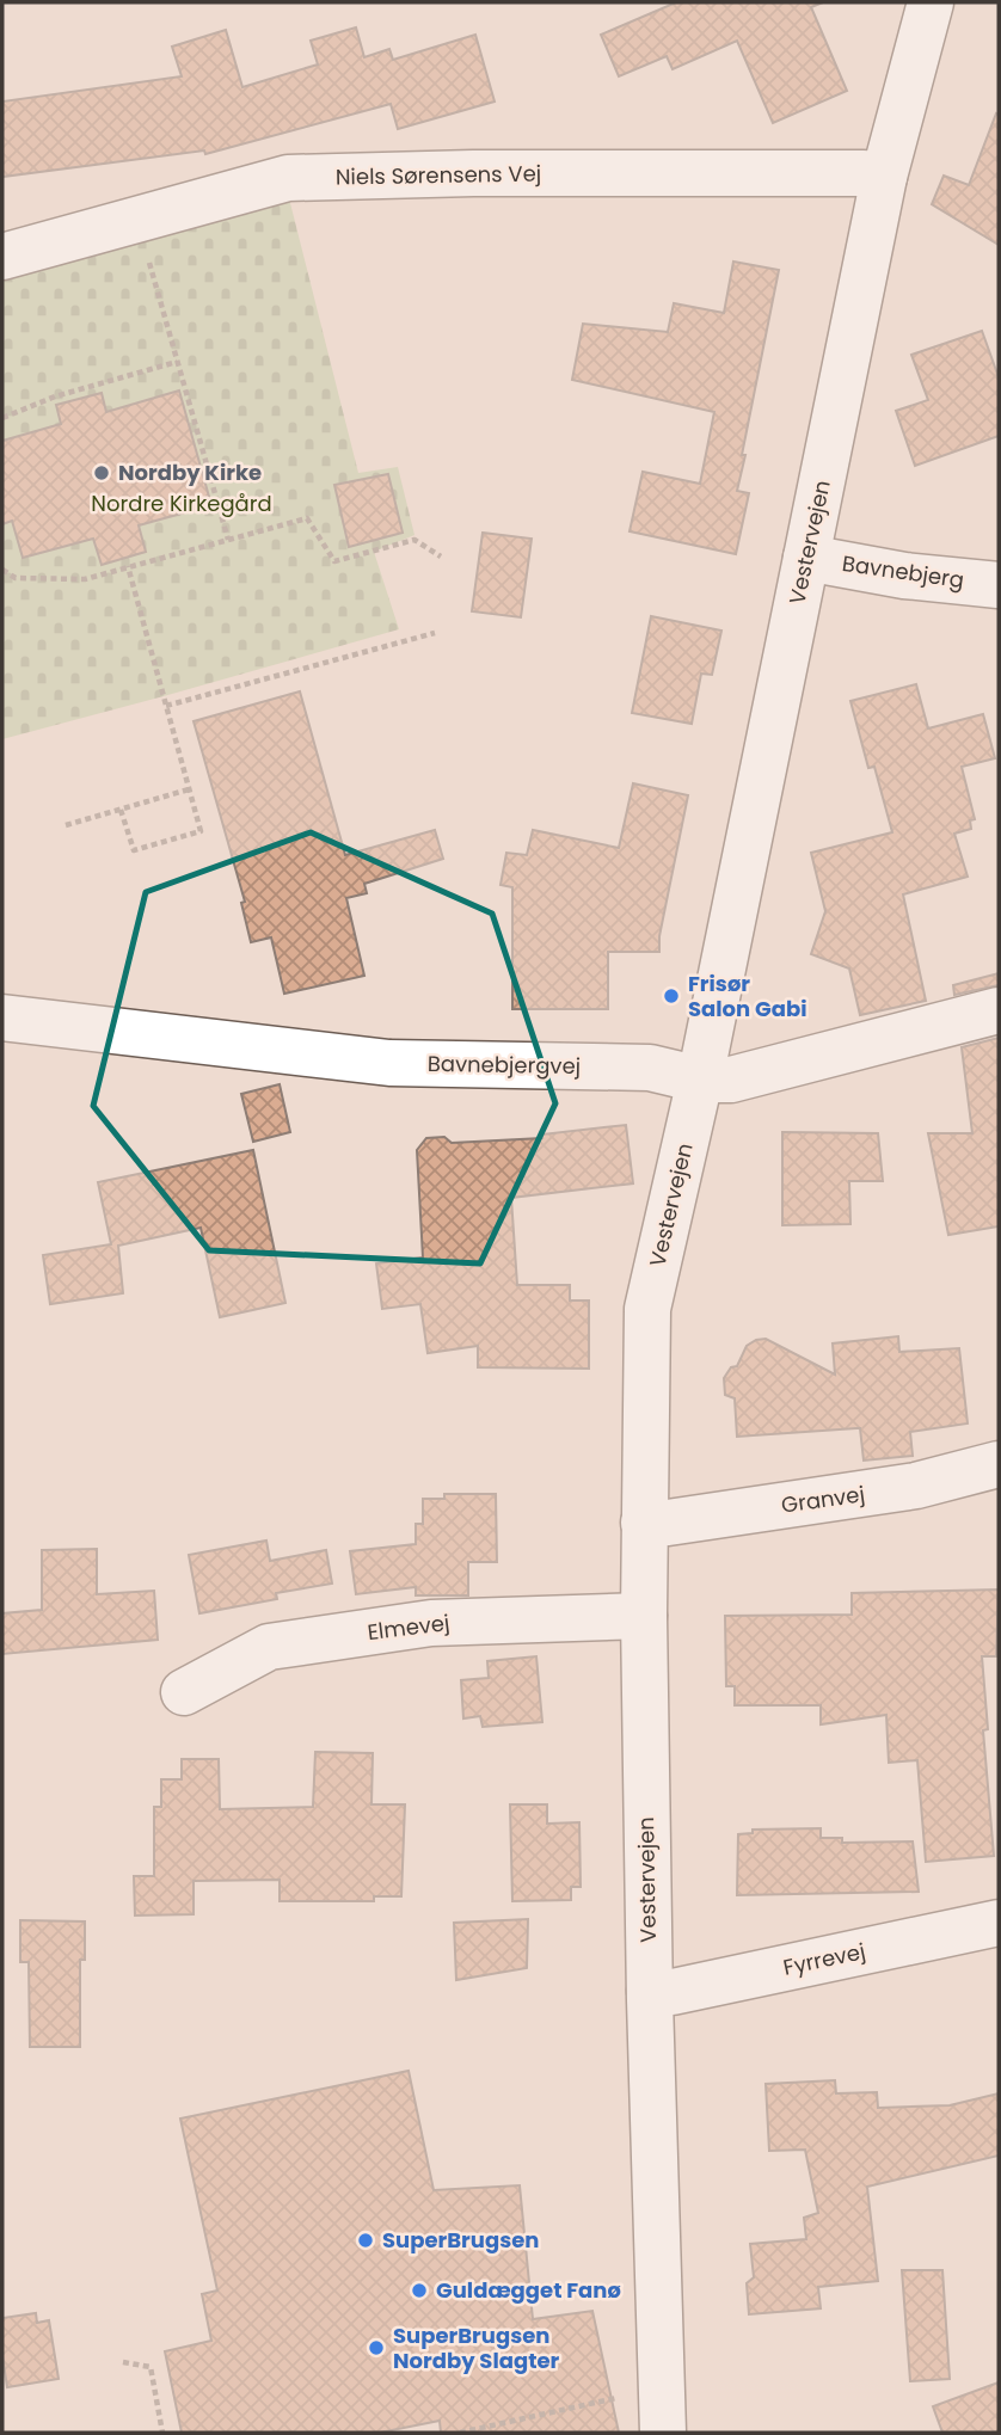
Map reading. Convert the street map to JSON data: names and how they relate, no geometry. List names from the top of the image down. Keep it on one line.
{"streets":{"street":["Niels Sørensens Vej","Vestervejen","Bavnebjerg","Bavnebjergvej","Granvej","Elmevej","Fyrrevej"]},"crossings":[["Niels Sørensens Vej","Vestervejen"],["Vestervejen","Bavnebjerg"],["Vestervejen","Bavnebjergvej"],["Vestervejen","Granvej"],["Vestervejen","Elmevej"],["Vestervejen","Fyrrevej"]],"parks":["Nordre Kirkegård"],"places":["Nordby Kirke","Frisør Salon Gabi","SuperBrugsen","Guldægget Fanø","SuperBrugsen Nordby Slagter"]}
